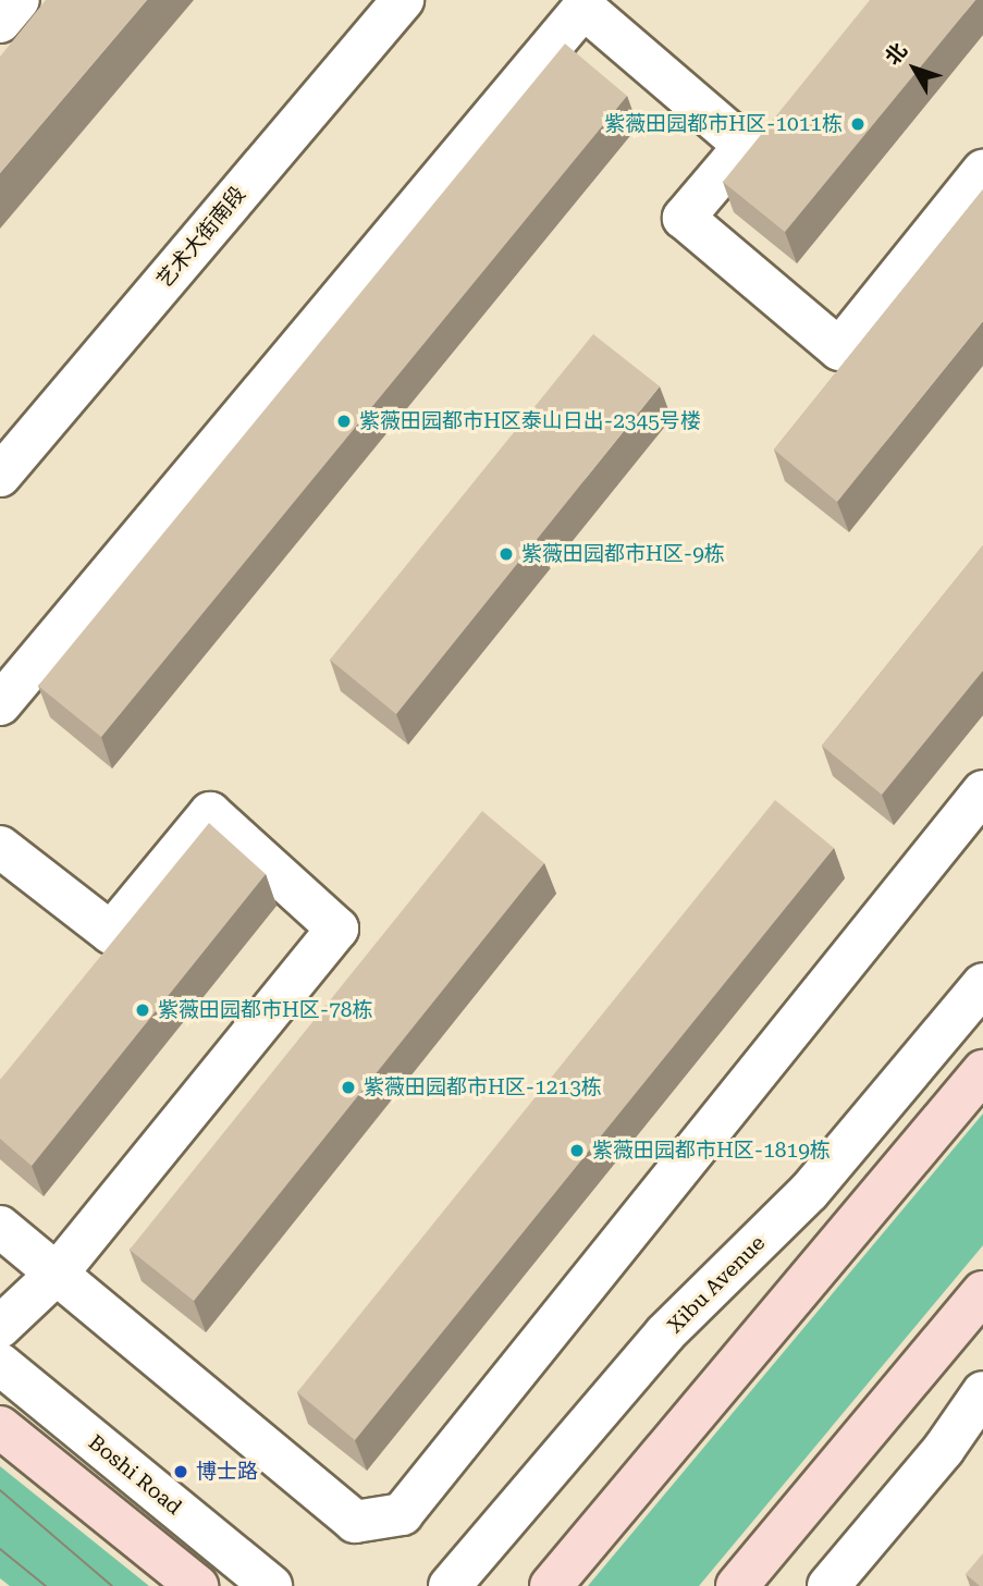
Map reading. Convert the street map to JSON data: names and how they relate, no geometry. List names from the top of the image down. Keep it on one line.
{"streets":{"street":["艺术大街南段","Xibu Avenue","Boshi Road"]},"places":["紫薇田园都市H区-1011栋","紫薇田园都市H区泰山日出-2345号楼","紫薇田园都市H区-9栋","紫薇田园都市H区-78栋","紫薇田园都市H区-1213栋","紫薇田园都市H区-1819栋","博士路"],"north":"top left"}
